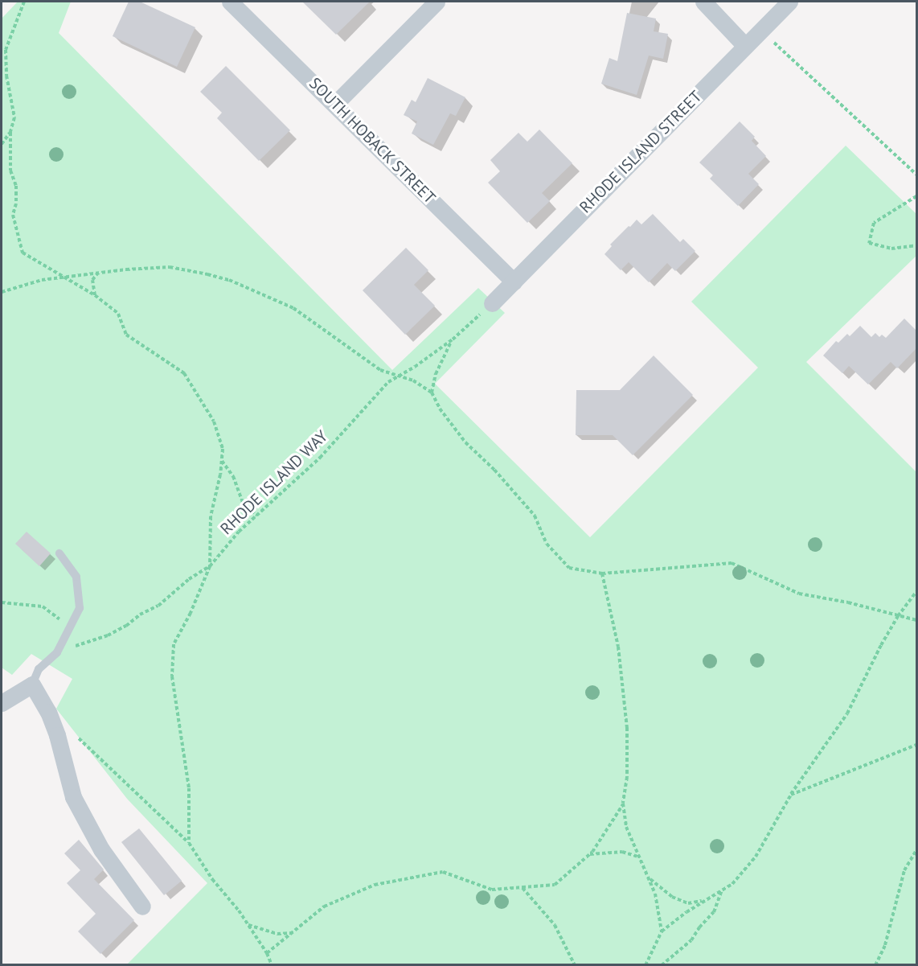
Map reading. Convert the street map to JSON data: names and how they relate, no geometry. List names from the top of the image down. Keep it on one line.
{"streets":{"street":["SOUTH HOBACK STREET","RHODE ISLAND STREET"],"path":["RHODE ISLAND WAY"]},"crossings":[["SOUTH HOBACK STREET","RHODE ISLAND STREET"],["RHODE ISLAND STREET","RHODE ISLAND WAY"]]}
